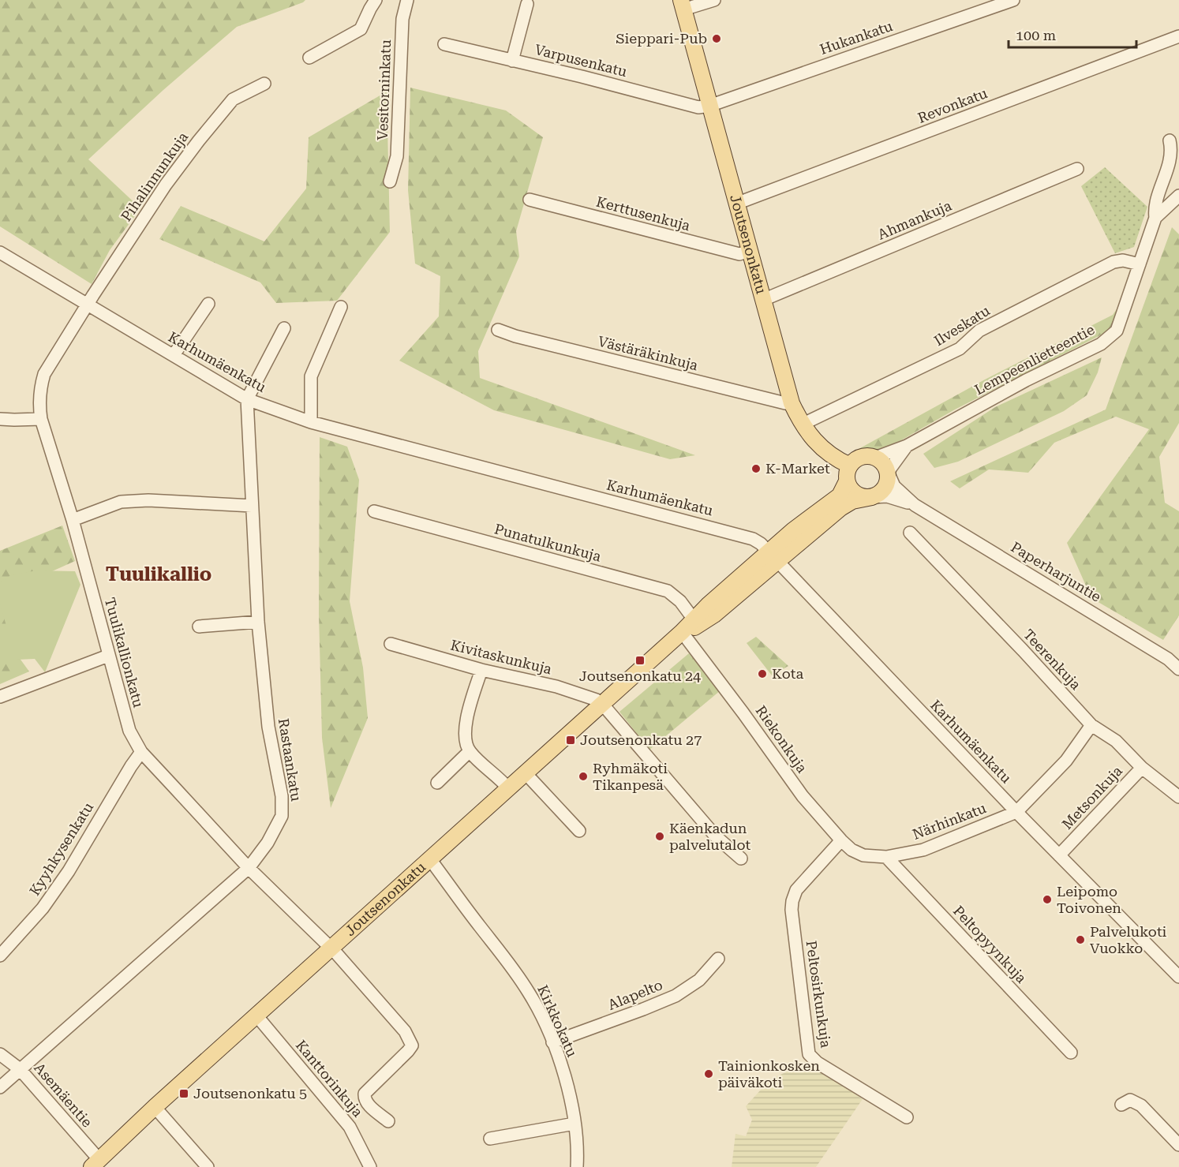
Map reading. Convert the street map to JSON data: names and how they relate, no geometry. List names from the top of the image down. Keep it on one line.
{"streets":{"main road":["Joutsenonkatu"],"street":["Hukankatu","Varpusenkatu","Vesitorninkatu","Revonkatu","Pihalinnunkuja","Kerttusenkuja","Ahmankuja","Ilveskatu","Västäräkinkuja","Lempeenlietteentie","Karhumäenkatu","Punatulkunkuja","Paperharjuntie","Tuulikallionkatu","Kivitaskunkuja","Teerenkuja","Riekonkuja","Rastaankatu","Metsonkuja","Närhinkatu","Kyyhkysenkatu","Peltopyynkuja","Peltosirkunkuja","Alapelto","Kirkkokatu","Kanttorinkuja","Asemäentie"]},"crossings":[["Hukankatu","Varpusenkatu"],["Hukankatu","Joutsenonkatu"],["Varpusenkatu","Joutsenonkatu"],["Revonkatu","Joutsenonkatu"],["Pihalinnunkuja","Karhumäenkatu"],["Pihalinnunkuja","Tuulikallionkatu"],["Kerttusenkuja","Joutsenonkatu"],["Ahmankuja","Joutsenonkatu"],["Joutsenonkatu","Ilveskatu"],["Joutsenonkatu","Västäräkinkuja"],["Joutsenonkatu","Lempeenlietteentie"],["Joutsenonkatu","Karhumäenkatu"],["Joutsenonkatu","Punatulkunkuja"],["Joutsenonkatu","Paperharjuntie"],["Joutsenonkatu","Tuulikallionkatu"],["Joutsenonkatu","Kivitaskunkuja"],["Joutsenonkatu","Riekonkuja"],["Joutsenonkatu","Kirkkokatu"],["Joutsenonkatu","Kanttorinkuja"],["Joutsenonkatu","Asemäentie"],["Ilveskatu","Lempeenlietteentie"],["Lempeenlietteentie","Paperharjuntie"],["Karhumäenkatu","Tuulikallionkatu"],["Karhumäenkatu","Rastaankatu"],["Karhumäenkatu","Metsonkuja"],["Karhumäenkatu","Närhinkatu"],["Tuulikallionkatu","Rastaankatu"],["Tuulikallionkatu","Kyyhkysenkatu"],["Teerenkuja","Metsonkuja"],["Riekonkuja","Närhinkatu"],["Riekonkuja","Peltosirkunkuja"],["Rastaankatu","Asemäentie"],["Närhinkatu","Peltopyynkuja"],["Alapelto","Kirkkokatu"]],"districts":["Tuulikallio"],"places":{"other":["Sieppari-Pub","K-Market","Kota","Ryhmäkoti Tikanpesä","Käenkadun palvelutalot","Leipomo Toivonen","Palvelukoti Vuokko","Tainionkosken päiväkoti"],"transit":["Joutsenonkatu 24","Joutsenonkatu 27","Joutsenonkatu 5"]},"scale_bar":"100 m"}
